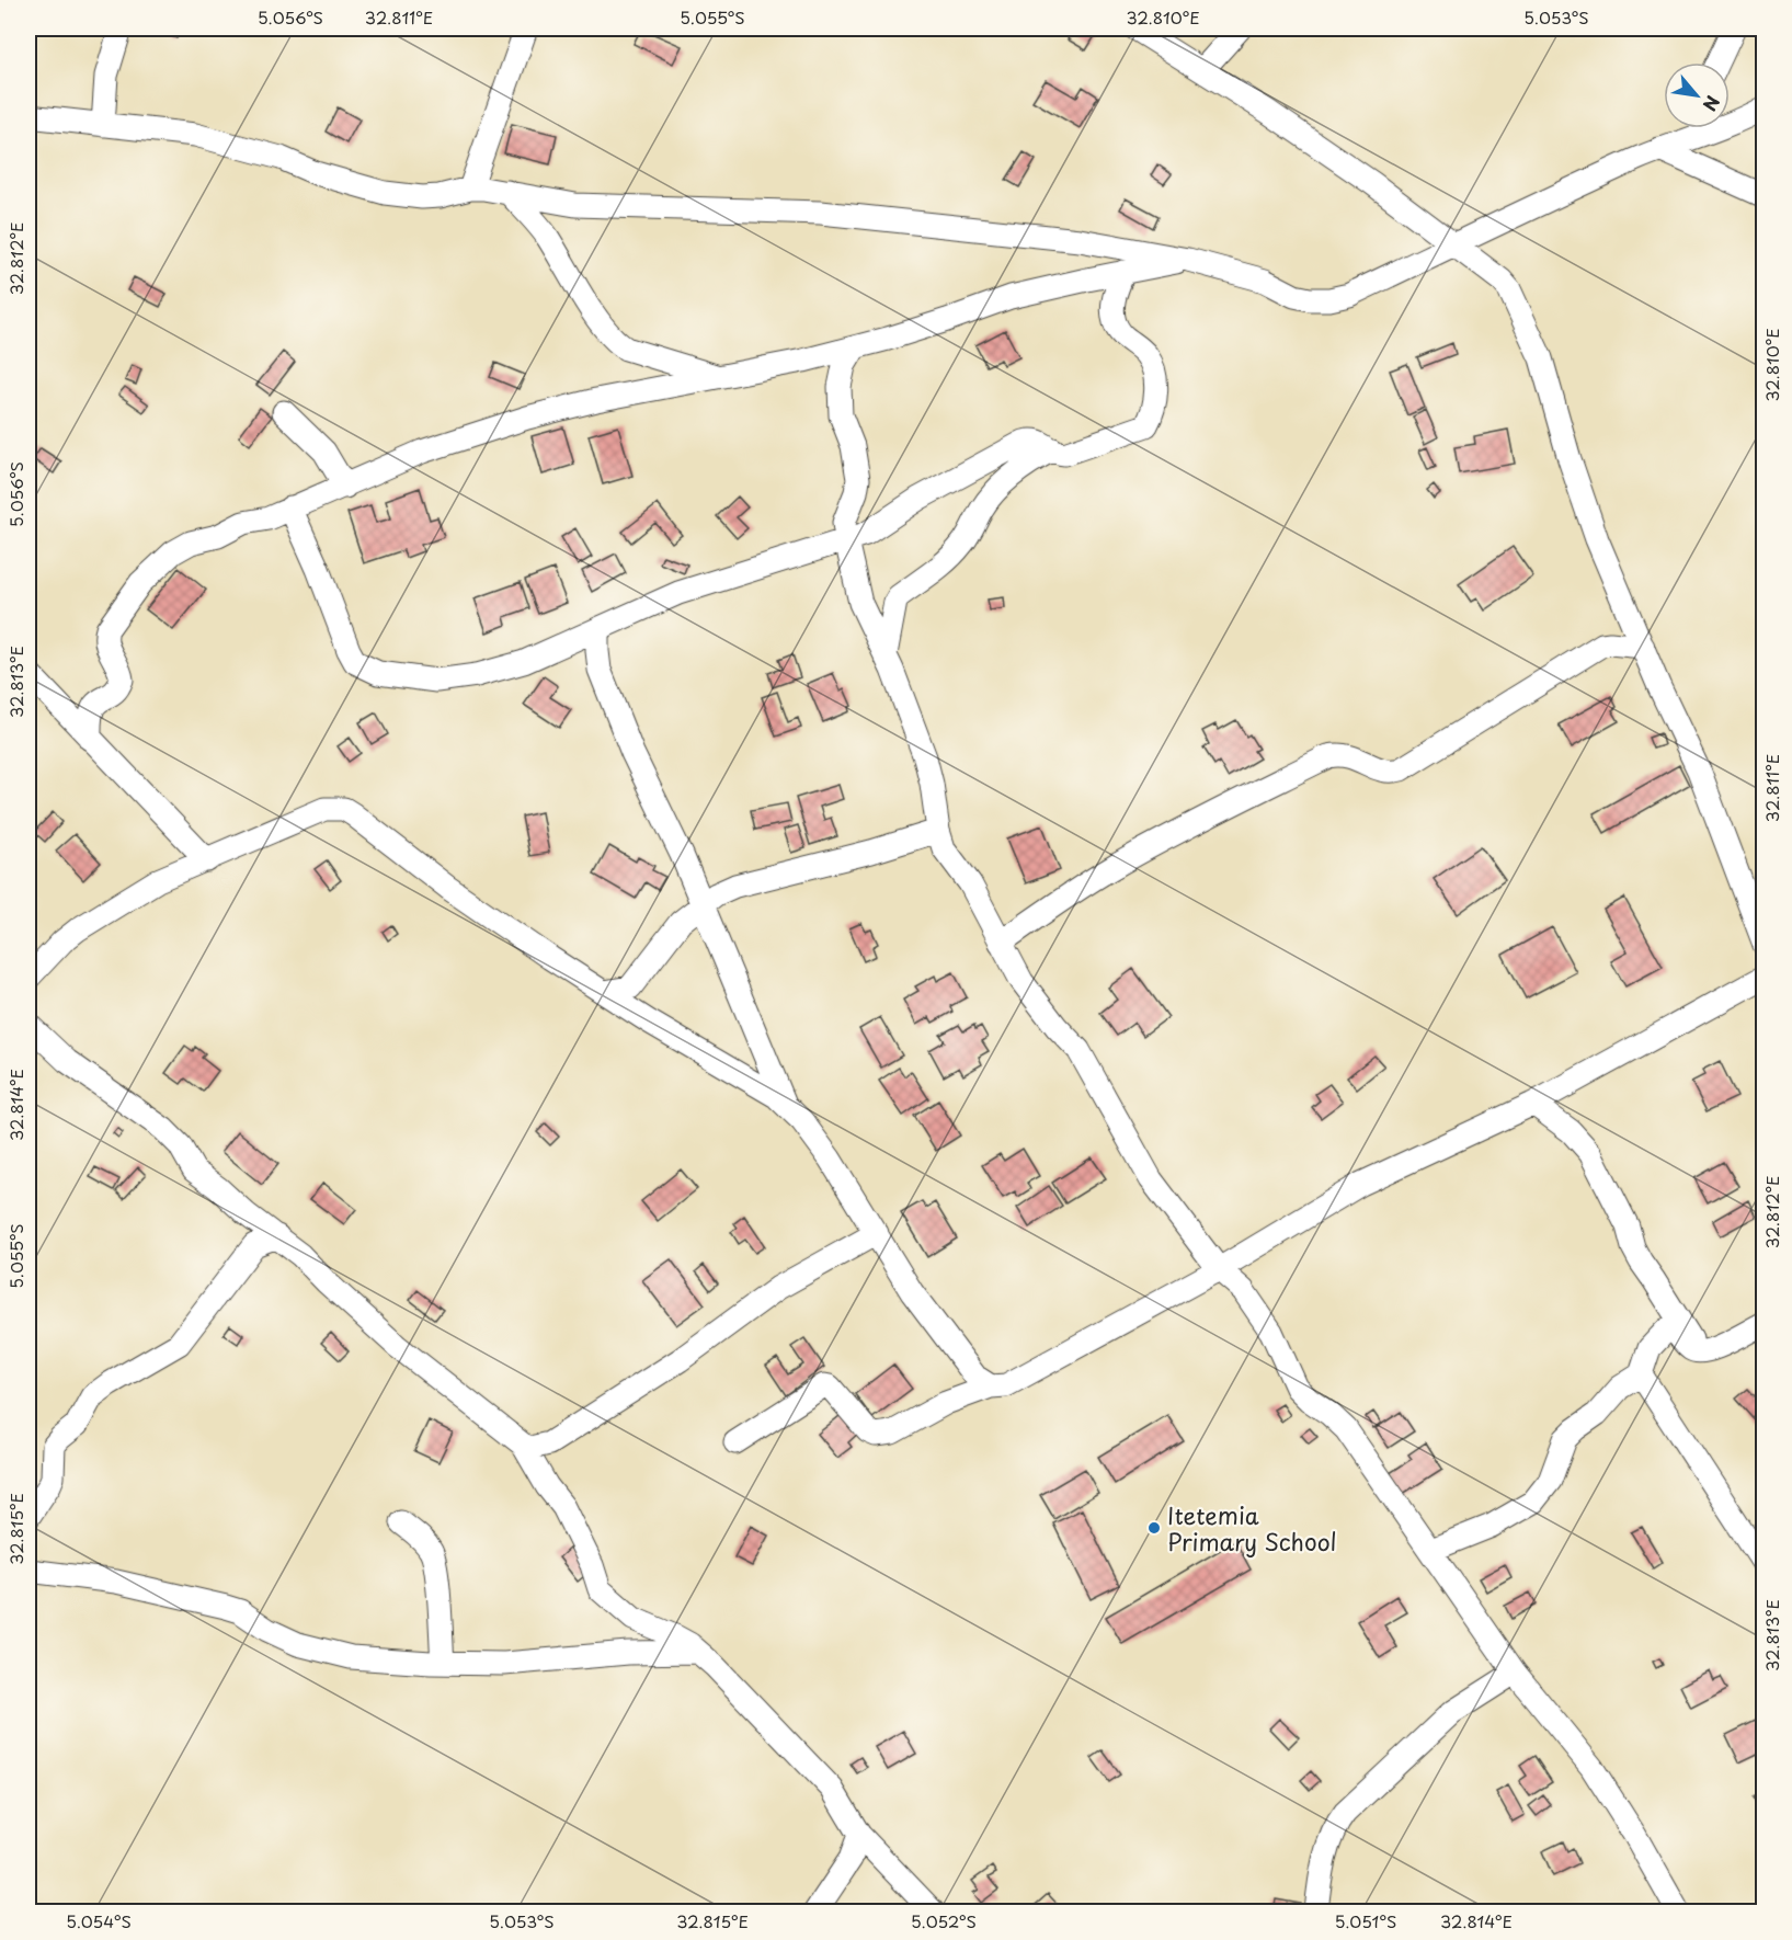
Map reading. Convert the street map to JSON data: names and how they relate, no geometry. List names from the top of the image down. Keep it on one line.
{"places":["Itetemia Primary School"],"north":"bottom right","coordinates":["5.056°S","32.811°E","5.055°S","32.810°E","5.053°S","32.812°E","32.813°E","32.814°E","32.815°E","5.054°S","5.052°S","5.051°S"]}
